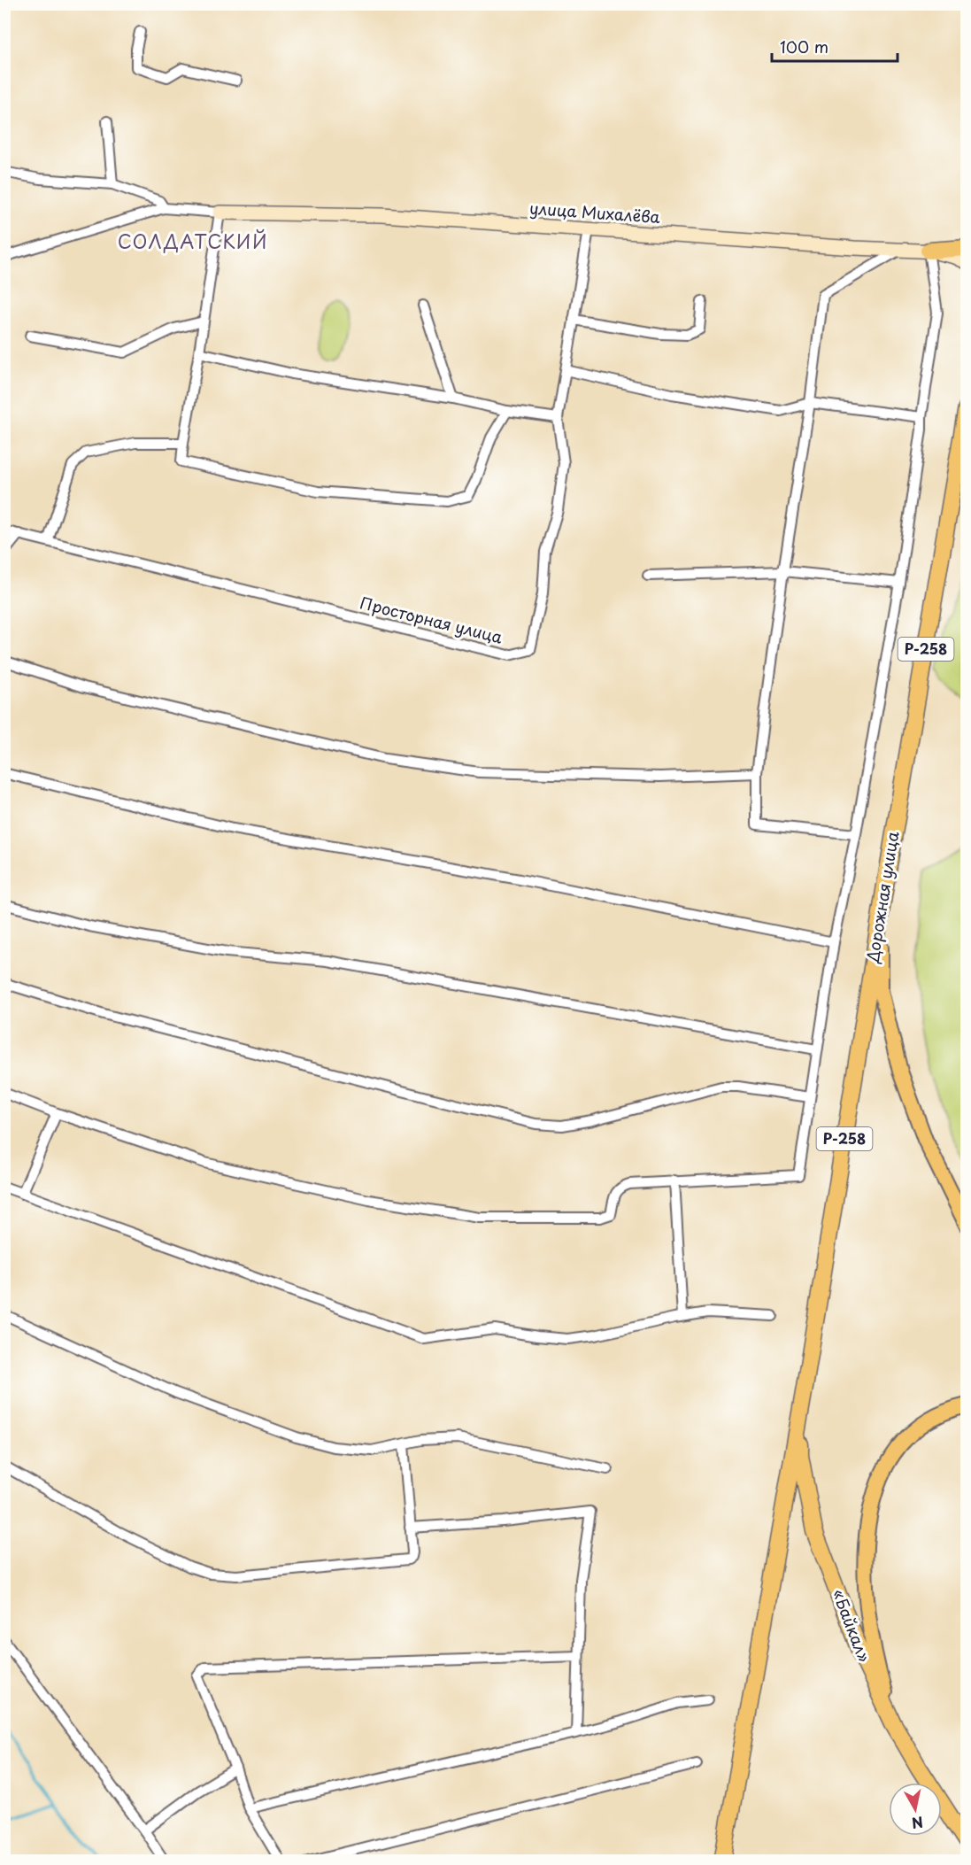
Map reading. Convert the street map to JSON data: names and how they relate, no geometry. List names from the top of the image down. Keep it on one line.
{"streets":{"highway":["Р-258","Дорожная улица","«Байкал»"],"street":["улица Михалёва","Просторная улица"]},"crossings":[["улица Михалёва","Просторная улица"],["Дорожная улица","«Байкал»"]],"districts":["СОЛДАТСКИЙ"],"scale_bar":"100 m","north":"bottom"}
